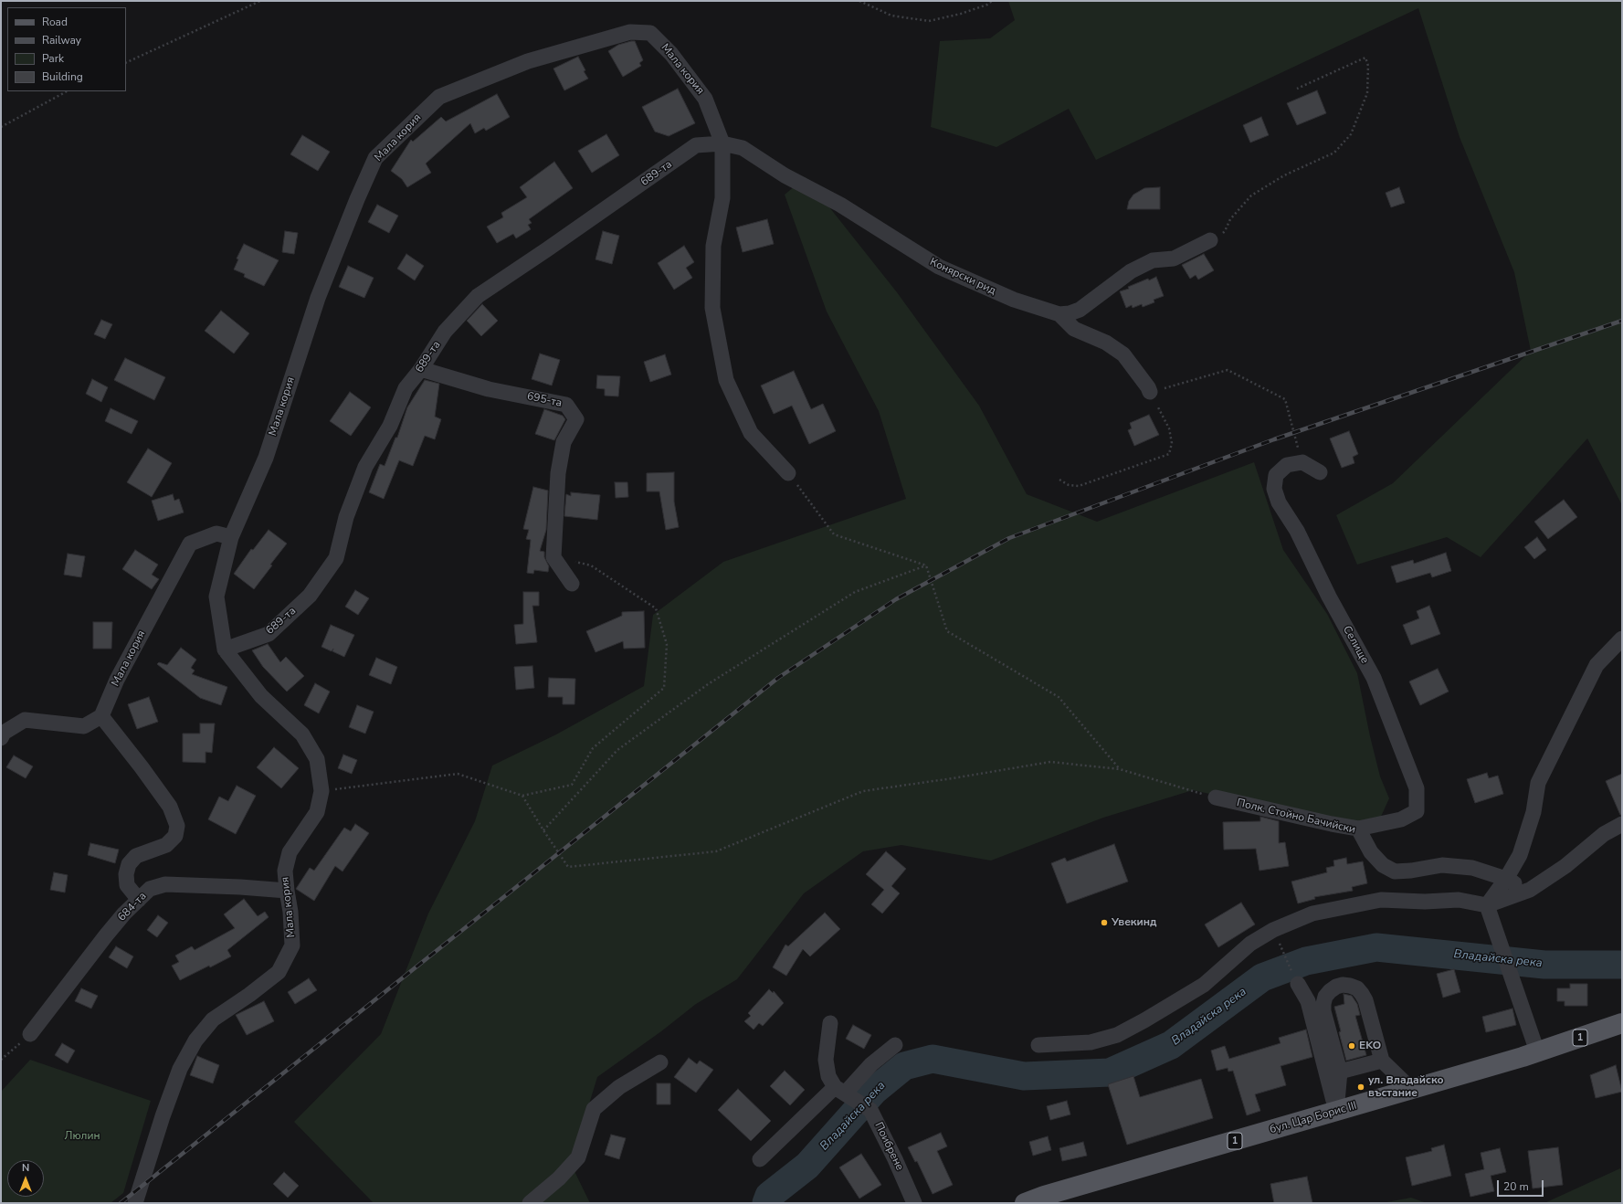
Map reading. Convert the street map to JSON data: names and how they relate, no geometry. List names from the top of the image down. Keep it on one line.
{"streets":{"main road":["1","бул. Цар Борис III"],"street":["Мала кория","689-та","Конярски рид","695-та","Селище","Полк. Стойно Бачийски","684-та","Поибрене"]},"crossings":[["Мала кория","689-та"],["Мала кория","Конярски рид"],["Мала кория","684-та"],["689-та","Конярски рид"],["689-та","695-та"],["Селище","Полк. Стойно Бачийски"]],"water":["Владайска река"],"parks":["Люлин"],"places":["Увекинд","EKO","ул. Владайско въстание"],"legend":["Road","Railway","Park","Building"],"scale_bar":"20 m","north":"top"}
